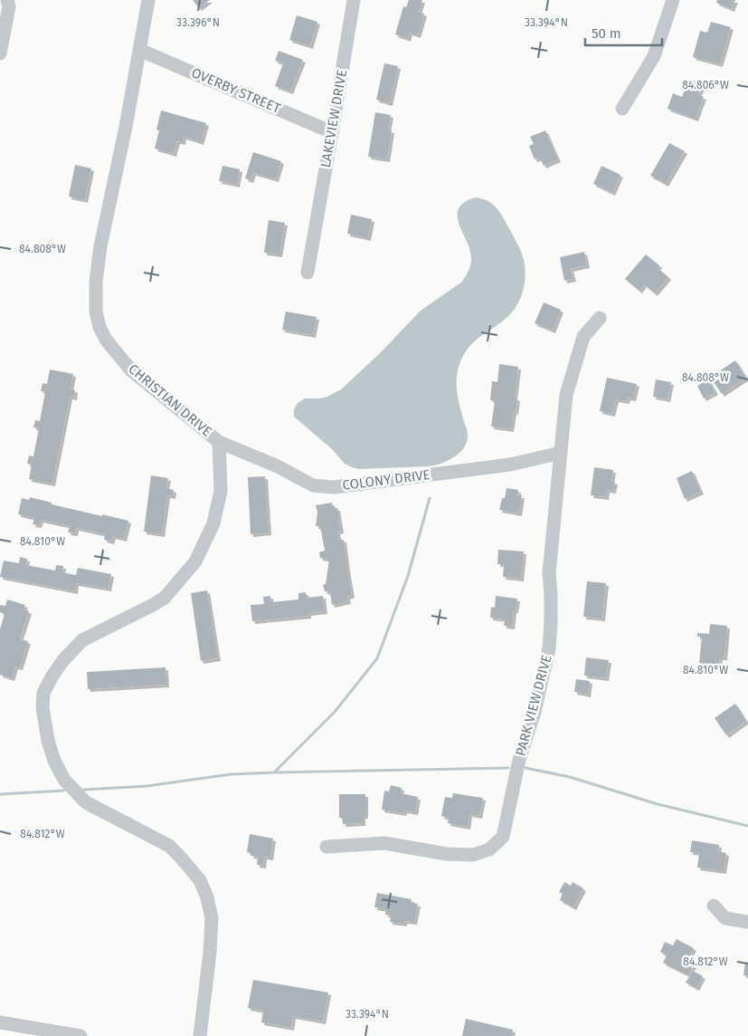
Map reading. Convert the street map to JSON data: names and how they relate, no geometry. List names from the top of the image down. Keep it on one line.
{"streets":{"street":["OVERBY STREET","LAKEVIEW DRIVE","CHRISTIAN DRIVE","COLONY DRIVE","PARK VIEW DRIVE"]},"crossings":[["OVERBY STREET","LAKEVIEW DRIVE"],["OVERBY STREET","CHRISTIAN DRIVE"],["CHRISTIAN DRIVE","COLONY DRIVE"],["COLONY DRIVE","PARK VIEW DRIVE"]],"scale_bar":"50 m","coordinates":["33.396°N","33.394°N","84.806°W","84.808°W","84.810°W","84.812°W"]}
